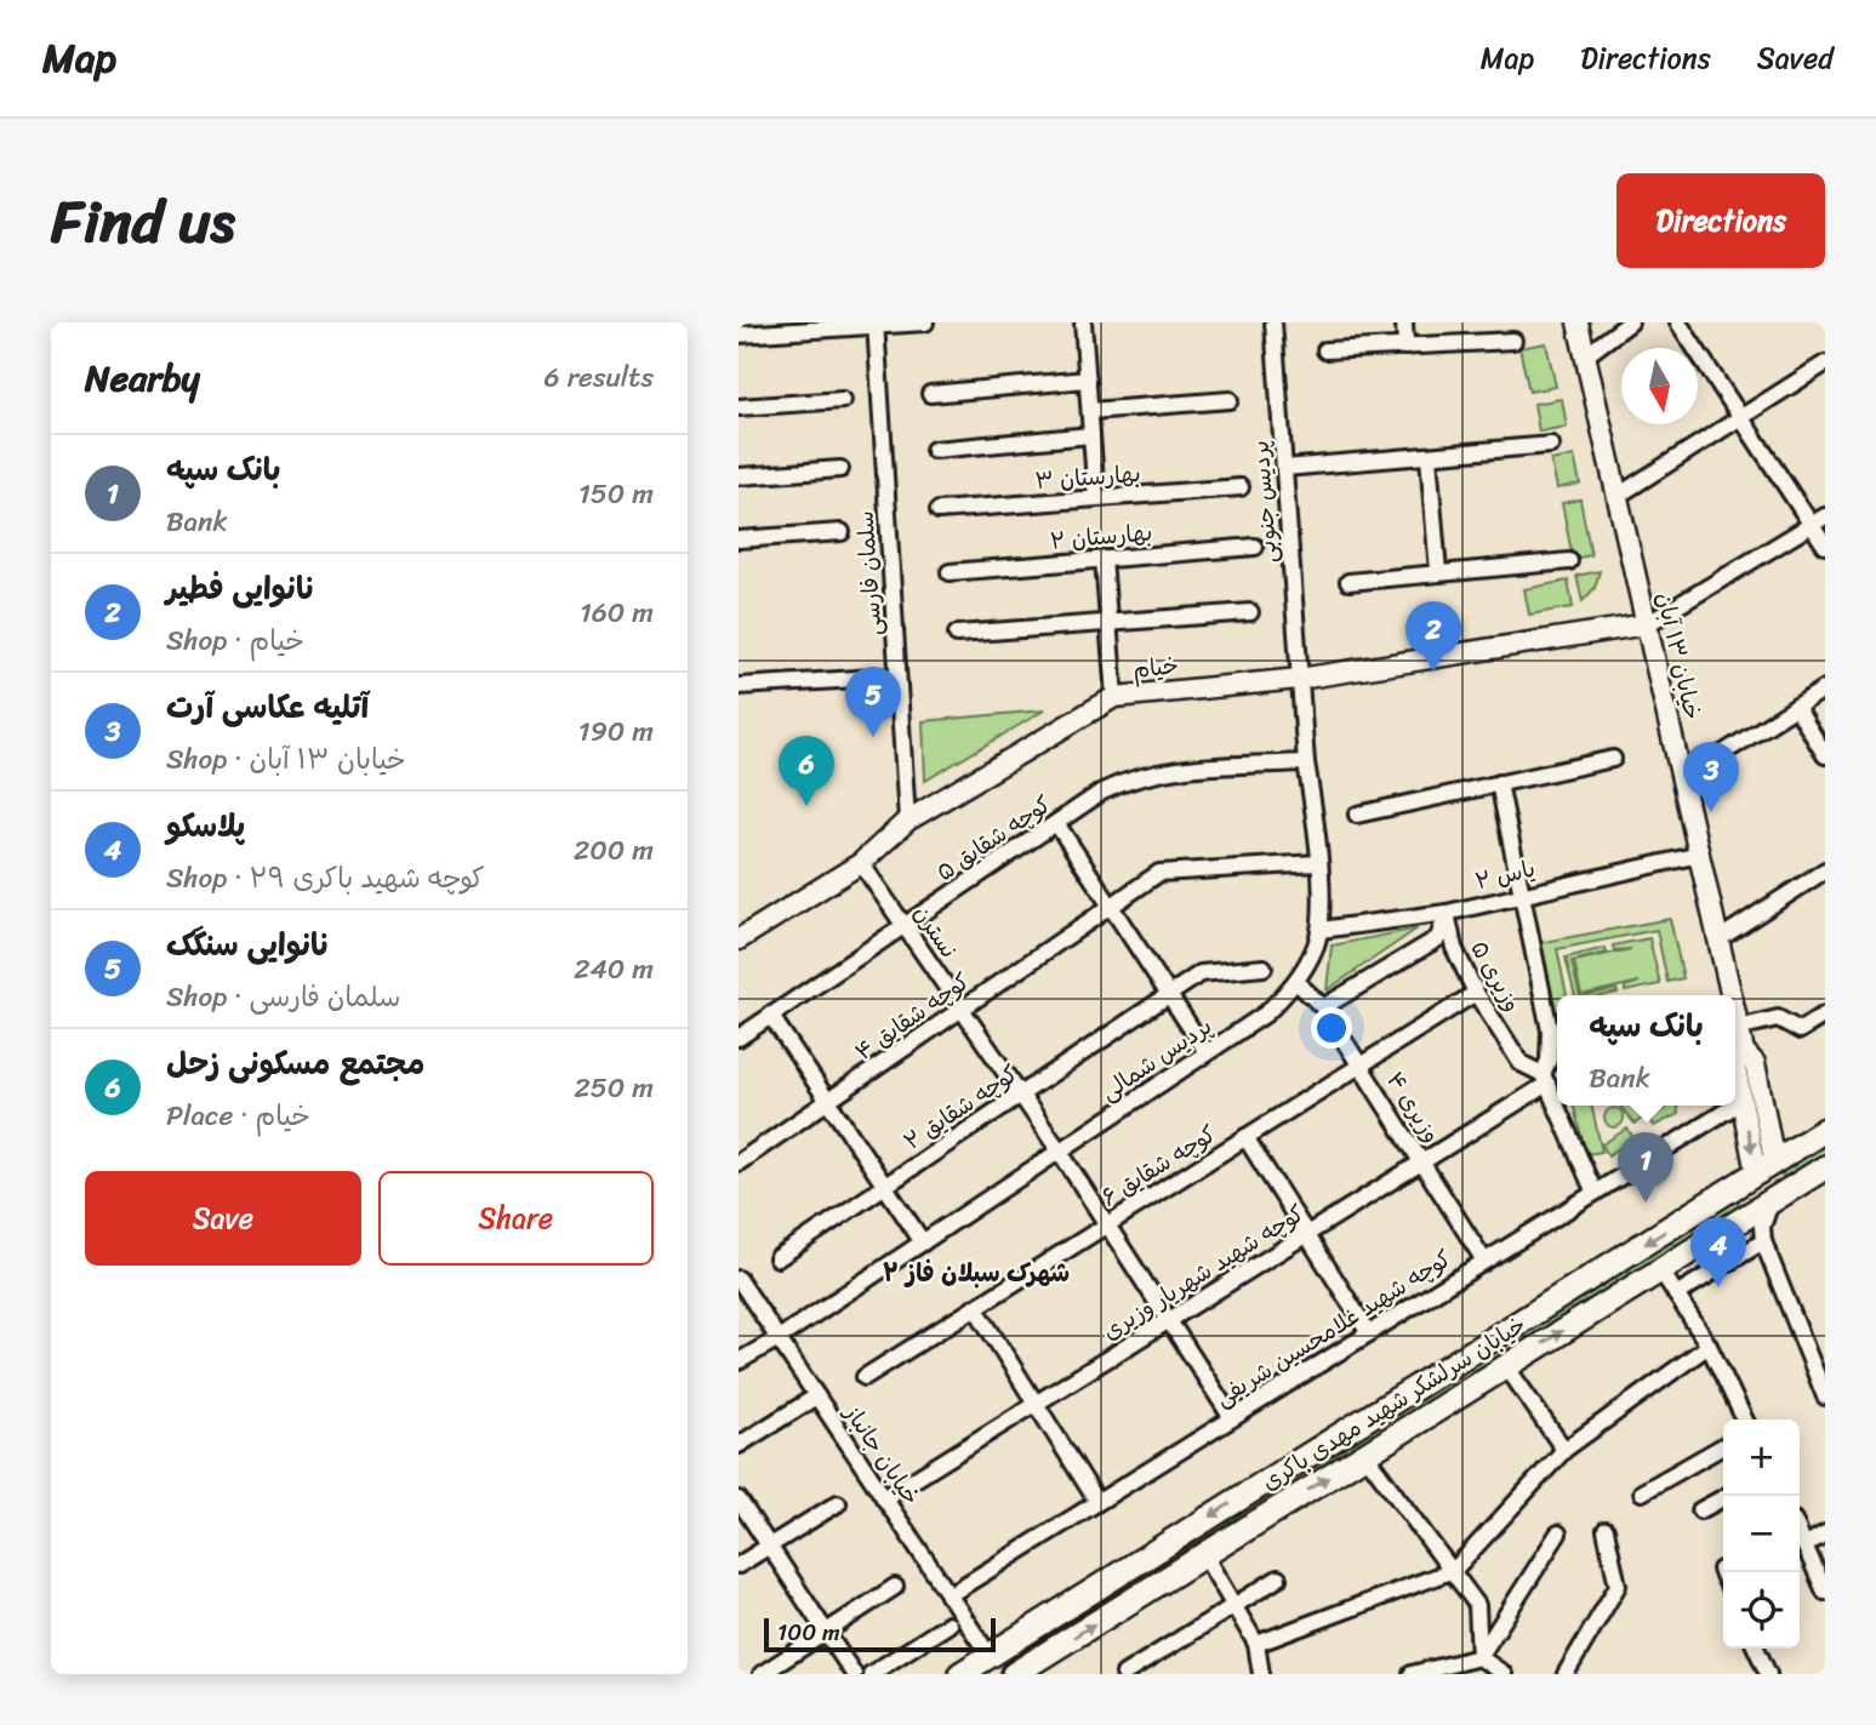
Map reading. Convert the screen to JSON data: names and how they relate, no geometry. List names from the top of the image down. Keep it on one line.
{"streets":{"main road":["خیابان سرلشکر شهید مهدی باکری"],"street":["بهارستان ۳","پردیس جنوبی","بهارستان ۲","سلمان فارسی","خیابان ۱۳ آبان","خیام","کوچه شقایق ۵","یاس ۲","نسترن","وزیری ۵","کوچه شقایق ۴","پردیس شمالی","کوچه شقایق ۲","وزیری ۴","کوچه شقایق ۶","کوچه شهید شهریار وزیری","کوچه شهید غلامحسین شریفی","خیابان جانباز"]},"crossings":[["پردیس جنوبی","خیام"],["پردیس جنوبی","پردیس شمالی"],["سلمان فارسی","خیام"],["خیابان ۱۳ آبان","خیام"],["خیابان ۱۳ آبان","یاس ۲"],["خیابان ۱۳ آبان","کوچه شهید غلامحسین شریفی"],["خیابان ۱۳ آبان","خیابان سرلشکر شهید مهدی باکری"],["خیام","نسترن"],["خیام","پردیس شمالی"],["کوچه شقایق ۵","نسترن"],["کوچه شقایق ۵","پردیس شمالی"],["یاس ۲","وزیری ۵"],["یاس ۲","پردیس شمالی"],["نسترن","کوچه شقایق ۴"],["نسترن","پردیس شمالی"],["نسترن","کوچه شقایق ۲"],["نسترن","کوچه شقایق ۶"],["نسترن","کوچه شهید شهریار وزیری"],["نسترن","کوچه شهید غلامحسین شریفی"],["وزیری ۵","وزیری ۴"],["وزیری ۵","کوچه شقایق ۶"],["وزیری ۵","کوچه شهید شهریار وزیری"],["وزیری ۵","کوچه شهید غلامحسین شریفی"],["کوچه شقایق ۴","پردیس شمالی"],["پردیس شمالی","وزیری ۴"],["پردیس شمالی","خیابان جانباز"],["وزیری ۴","کوچه شقایق ۶"],["وزیری ۴","کوچه شهید شهریار وزیری"],["وزیری ۴","کوچه شهید غلامحسین شریفی"],["کوچه شهید شهریار وزیری","خیابان جانباز"],["کوچه شهید غلامحسین شریفی","خیابان جانباز"],["خیابان سرلشکر شهید مهدی باکری","خیابان جانباز"]],"districts":["شهرک سبلان فاز ۲"],"scale_bar":"100 m","north":"bottom","page":{"header":"Map","nav":["Map","Directions","Saved"],"title":"Find us","buttons":["Directions",["Save","Share"]],"heading":["Nearby","6 results"],"list":[{"mark":"1","name":"بانک سپه","note":"Bank","value":"150 m"},{"mark":"2","name":"نانوایی فطیر","note":"Shop · خیام","value":"160 m"},{"mark":"3","name":"آتلیه عکاسی آرت","note":"Shop · خیابان ۱۳ آبان","value":"190 m"},{"mark":"4","name":"پلاسکو","note":"Shop · کوچه شهید باکری ۲۹","value":"200 m"},{"mark":"5","name":"نانوایی سنگک","note":"Shop · سلمان فارسی","value":"240 m"},{"mark":"6","name":"مجتمع مسکونی زحل","note":"Place · خیام","value":"250 m"}],"pins":["2","5","6","3","1","4"],"popup":["بانک سپه","Bank"],"map_buttons":["+","−"],"scale":"100 m"}}
